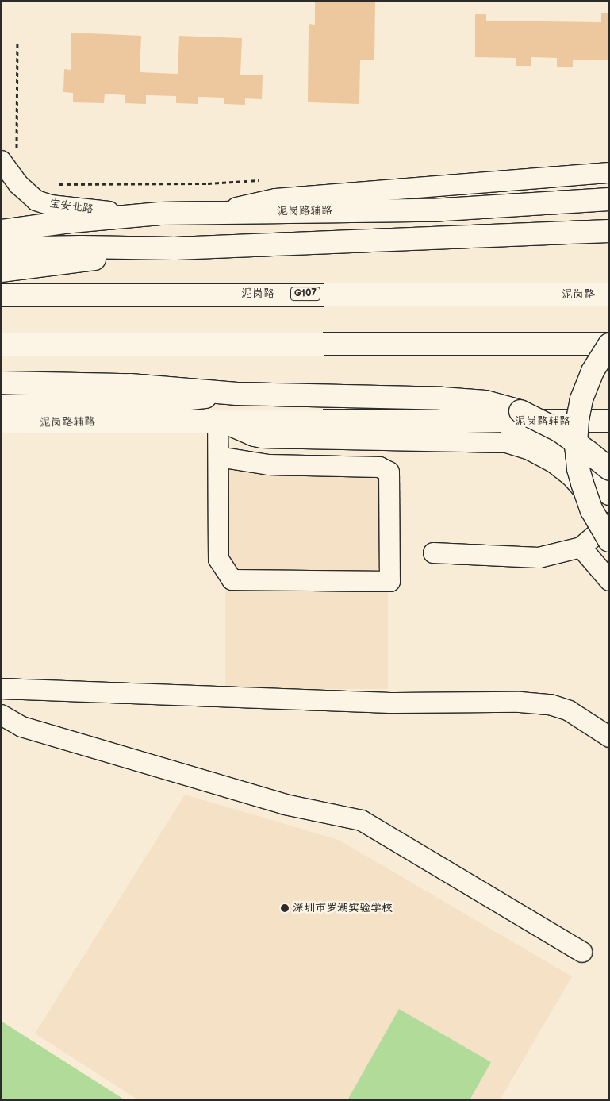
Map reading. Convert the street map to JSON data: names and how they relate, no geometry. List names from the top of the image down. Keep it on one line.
{"streets":{"main road":["泥岗路辅路","泥岗路","G107"],"street":["宝安北路"]},"crossings":[["宝安北路","泥岗路辅路"]],"places":["深圳市罗湖实验学校"]}
